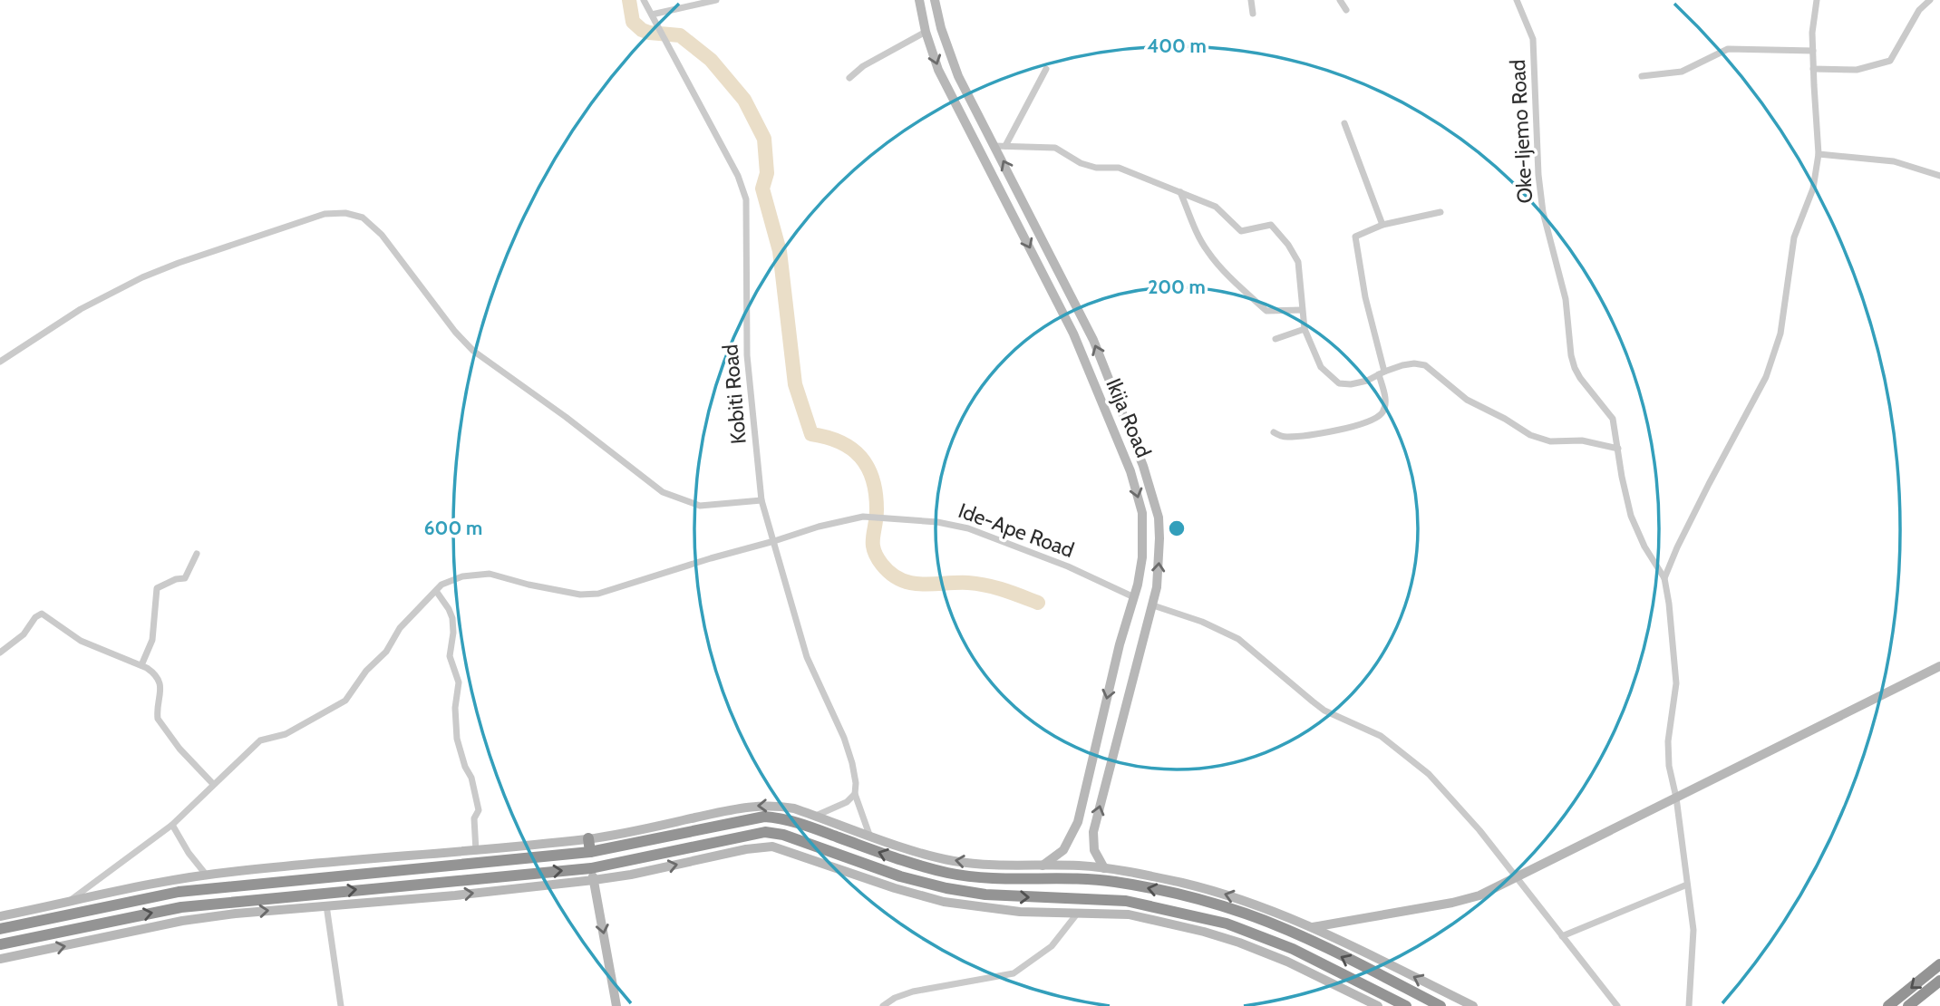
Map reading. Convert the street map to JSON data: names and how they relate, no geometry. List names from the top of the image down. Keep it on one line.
{"streets":{"street":["Oke-Ijemo Road","Kobiti Road","Ikija Road","Ide-Ape Road"]},"crossings":[["Kobiti Road","Ide-Ape Road"],["Ikija Road","Ide-Ape Road"]],"rings":["400 m","200 m","600 m"]}
